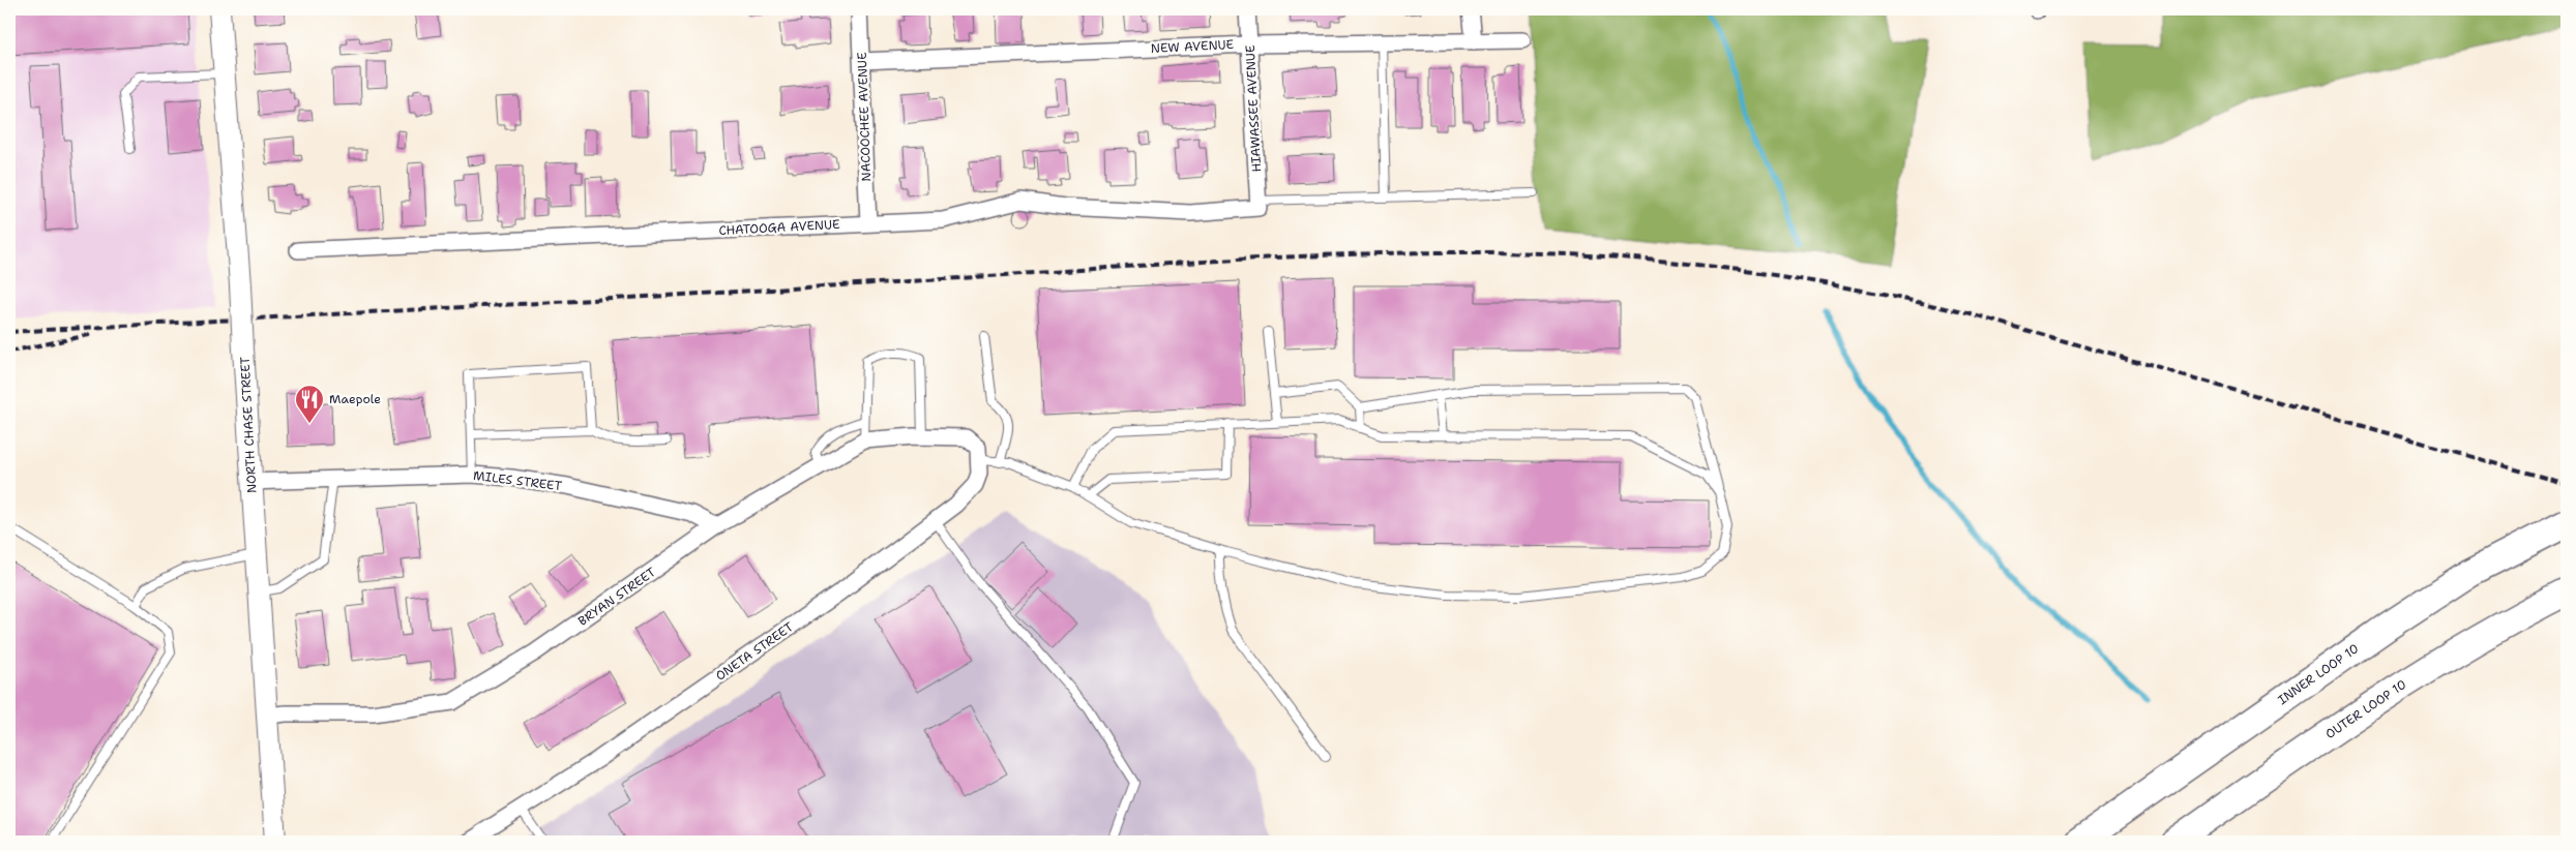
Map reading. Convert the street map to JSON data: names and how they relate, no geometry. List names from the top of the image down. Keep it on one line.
{"streets":{"highway":["INNER LOOP 10","OUTER LOOP 10"],"main road":["NORTH CHASE STREET"],"street":["NEW AVENUE","HIAWASSEE AVENUE","NACOOCHEE AVENUE","CHATOOGA AVENUE","MILES STREET","BRYAN STREET","ONETA STREET"]},"crossings":[["NEW AVENUE","HIAWASSEE AVENUE"],["NEW AVENUE","NACOOCHEE AVENUE"],["HIAWASSEE AVENUE","CHATOOGA AVENUE"],["NACOOCHEE AVENUE","CHATOOGA AVENUE"],["NORTH CHASE STREET","MILES STREET"],["NORTH CHASE STREET","BRYAN STREET"],["MILES STREET","BRYAN STREET"],["BRYAN STREET","ONETA STREET"]],"places":{"restaurant":["Maepole"]}}
